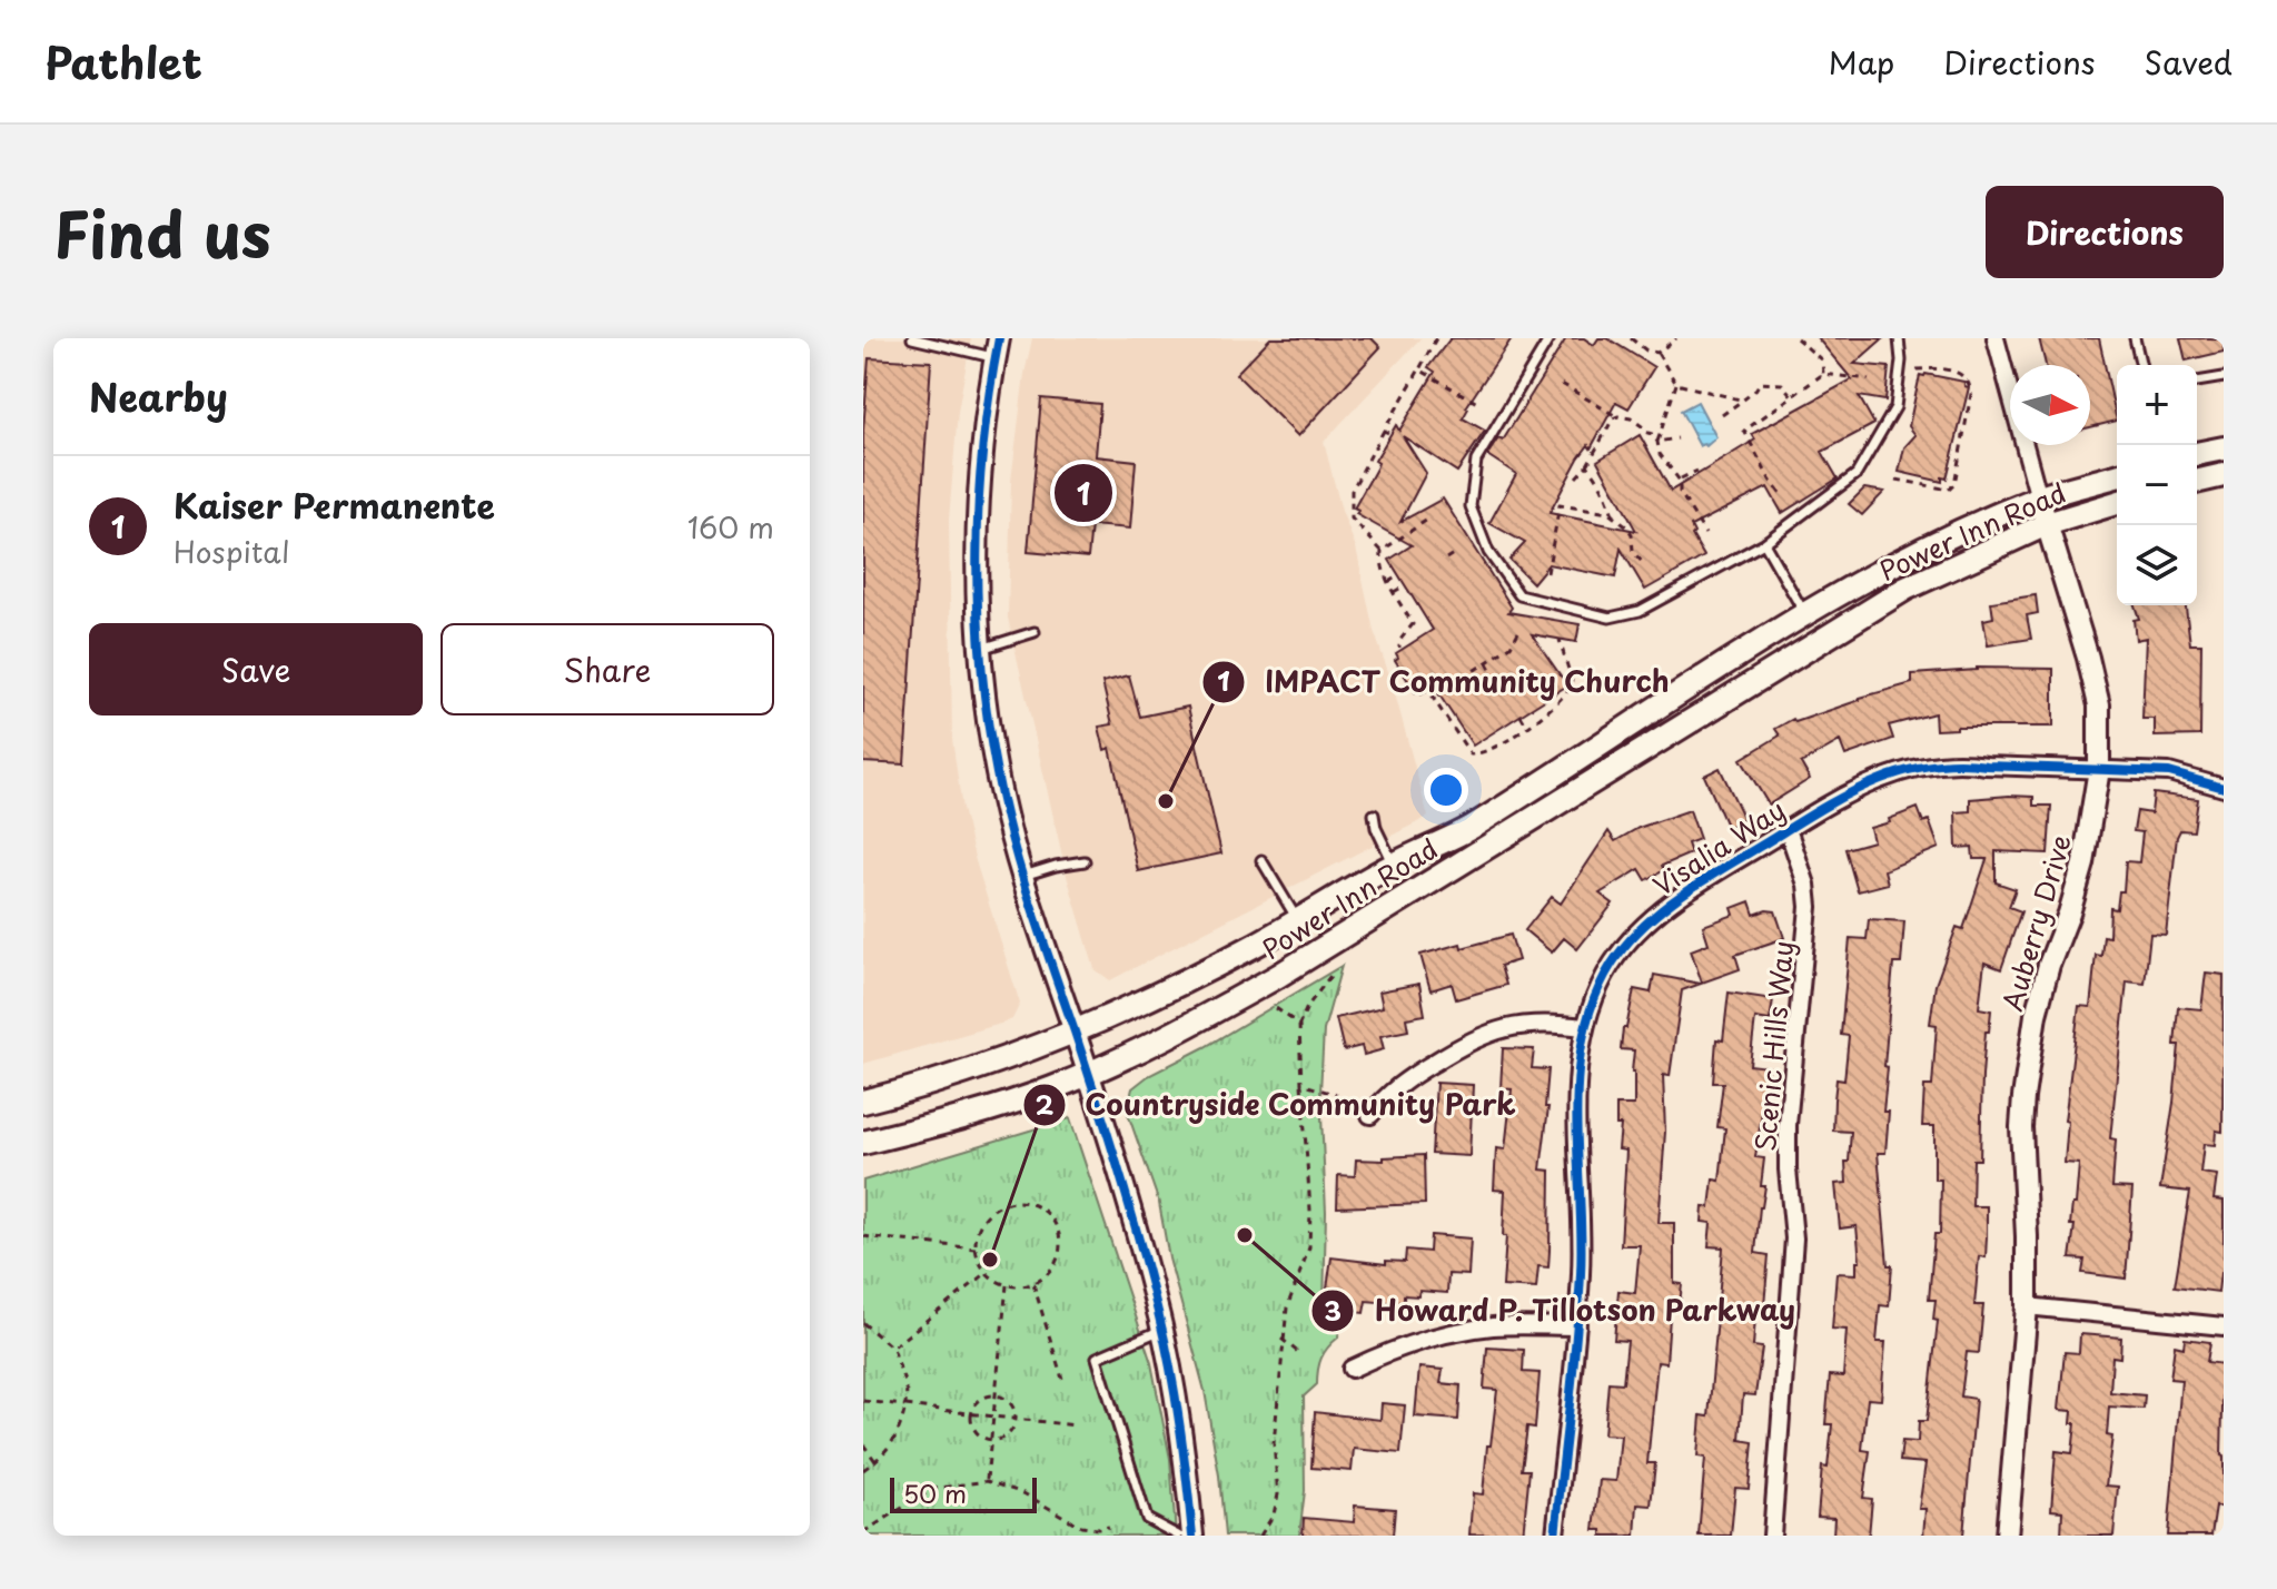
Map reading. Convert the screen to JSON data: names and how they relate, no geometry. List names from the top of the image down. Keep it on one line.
{"streets":{"main road":["Power Inn Road"],"street":["Visalia Way","Auberry Drive","Scenic Hills Way"]},"crossings":[["Power Inn Road","Auberry Drive"],["Visalia Way","Auberry Drive"],["Visalia Way","Scenic Hills Way"]],"places":["IMPACT Community Church","Howard P. Tillotson Parkway","Countryside Community Park"],"scale_bar":"50 m","north":"right","page":{"header":"Pathlet","nav":["Map","Directions","Saved"],"title":"Find us","buttons":["Directions",["Save","Share"]],"heading":"Nearby","map_buttons":["+","−"],"list":[{"mark":"1","name":"Kaiser Permanente","note":"Hospital","value":"160 m"}],"pins":"1","scale":"50 m"}}
